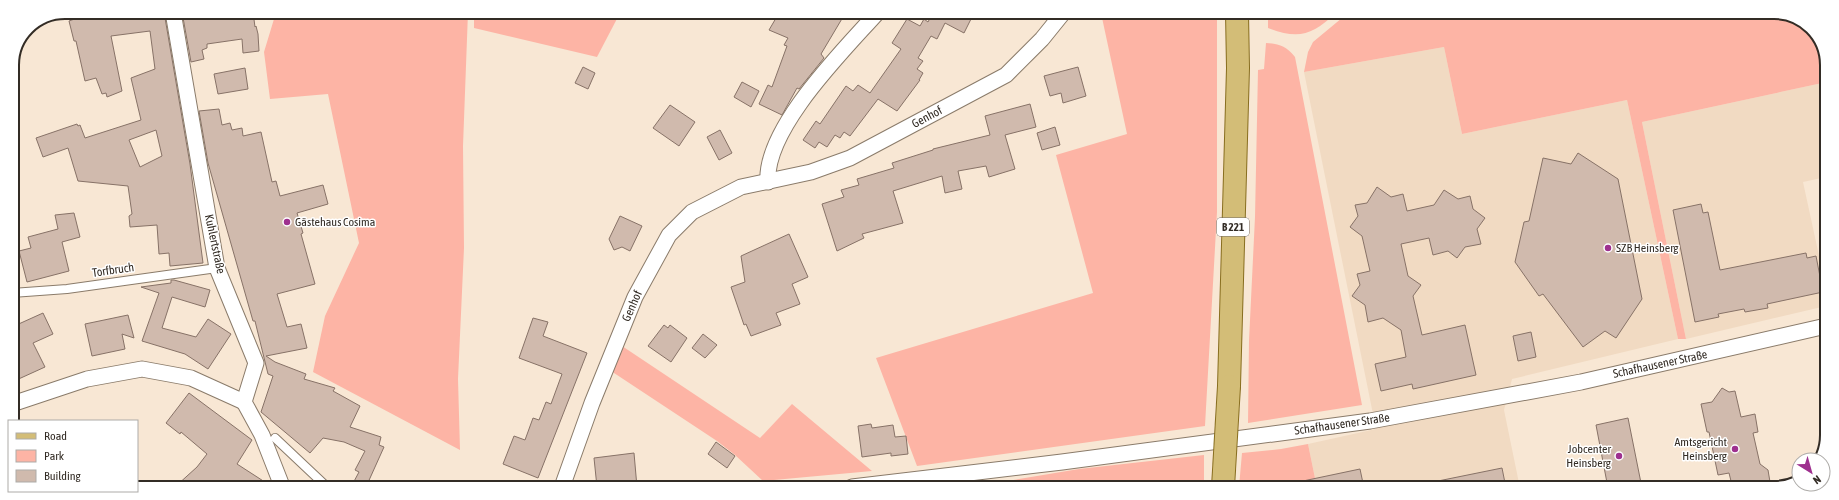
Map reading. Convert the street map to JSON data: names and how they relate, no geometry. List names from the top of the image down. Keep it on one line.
{"streets":{"main road":["B 221"],"street":["Genhof","Kuhlertstraße","Schafhausener Straße"],"lane":["Torfbruch"]},"crossings":[["Kuhlertstraße","Torfbruch"]],"places":["Gästehaus Cosima","SZB Heinsberg","Amtsgericht Heinsberg","Jobcenter Heinsberg"],"legend":["Road","Park","Building"],"north":"bottom right"}
